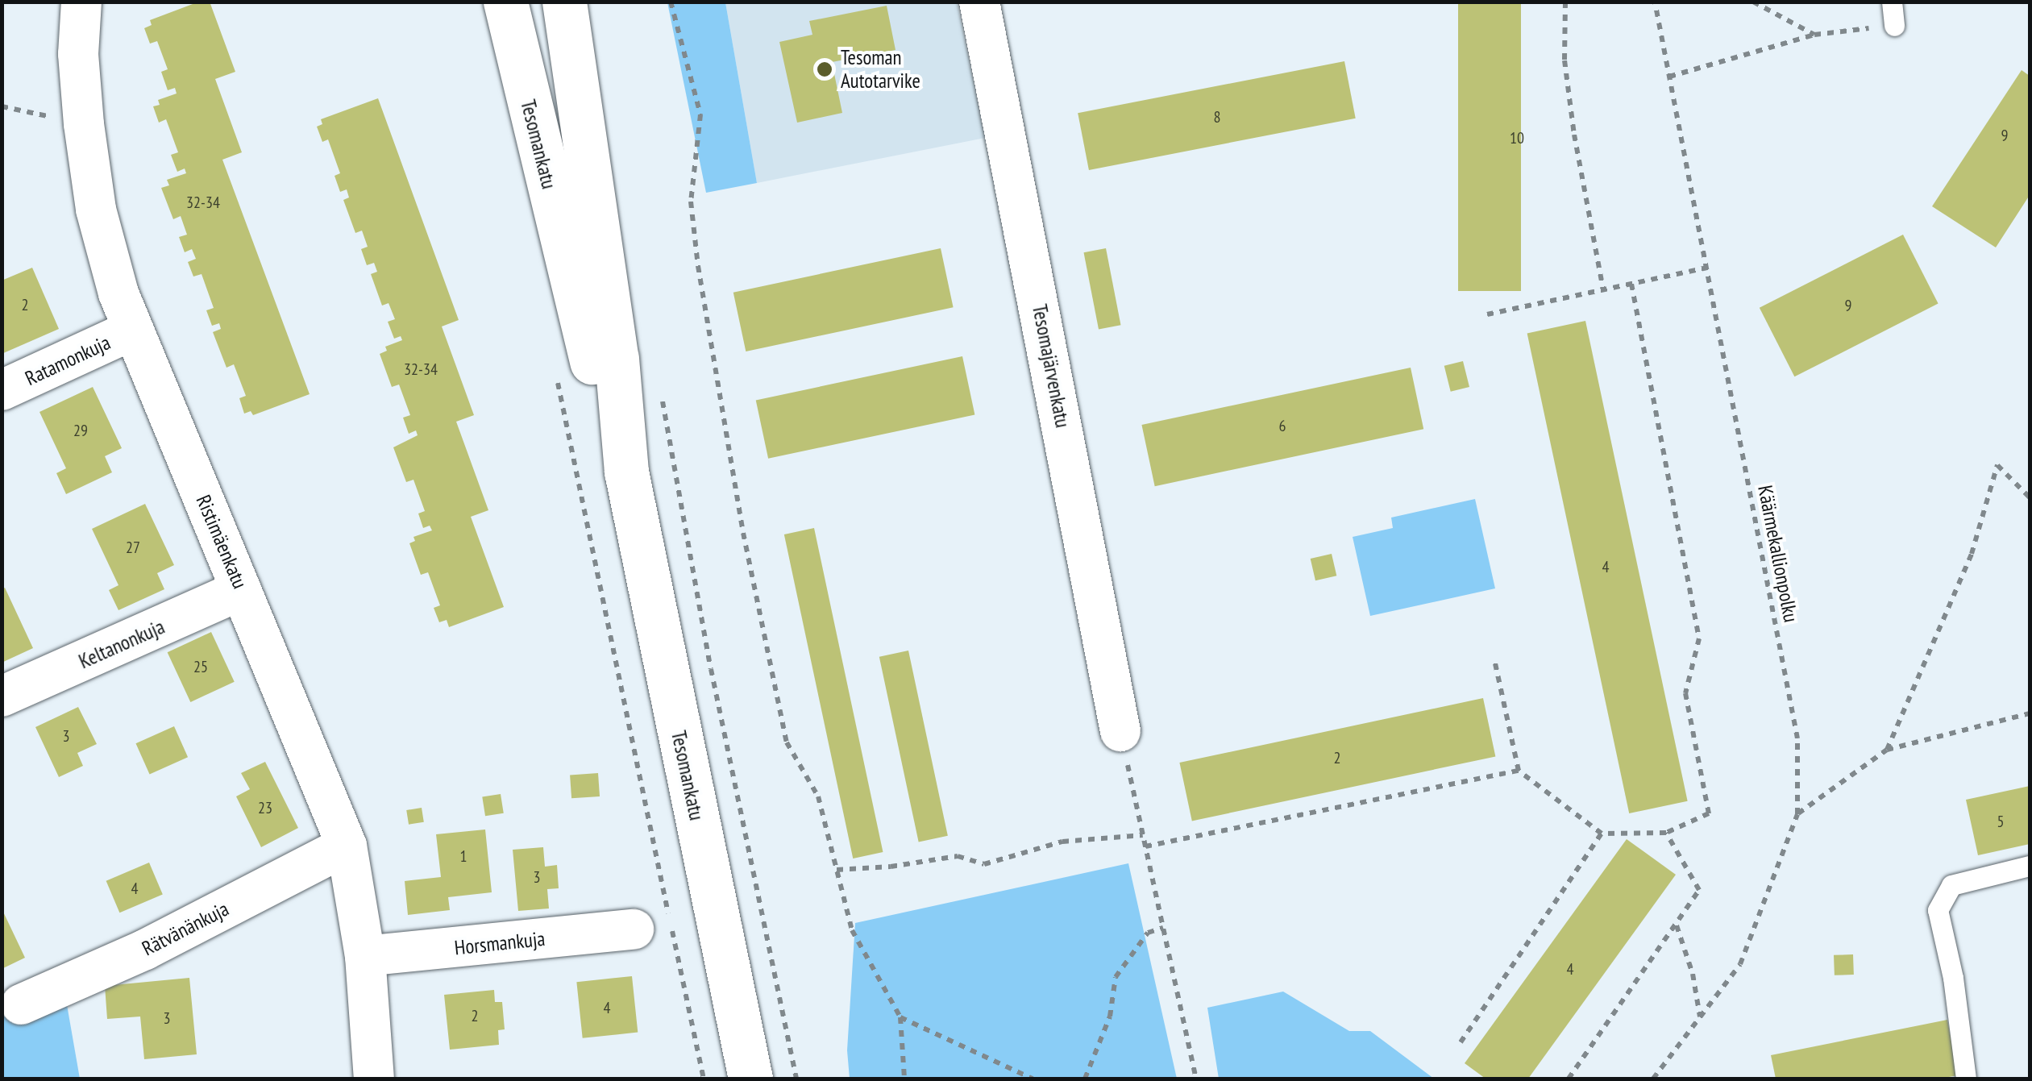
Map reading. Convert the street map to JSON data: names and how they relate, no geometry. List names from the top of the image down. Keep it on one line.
{"streets":{"main road":["Tesomankatu"],"street":["Ratamonkuja","Tesomajärvenkatu","Ristimäenkatu","Keltanonkuja","Rätvänänkuja","Horsmankuja"],"path":["Käärmekallionpolku"]},"crossings":[["Ratamonkuja","Ristimäenkatu"],["Ristimäenkatu","Keltanonkuja"],["Ristimäenkatu","Rätvänänkuja"],["Ristimäenkatu","Horsmankuja"]],"places":["Tesoman Autotarvike"],"house_numbers":["8","9","10","32-34","2","9","32-34","6","29","27","4","25","3","2","23","5","1","3","4","4","4","2","3"]}
